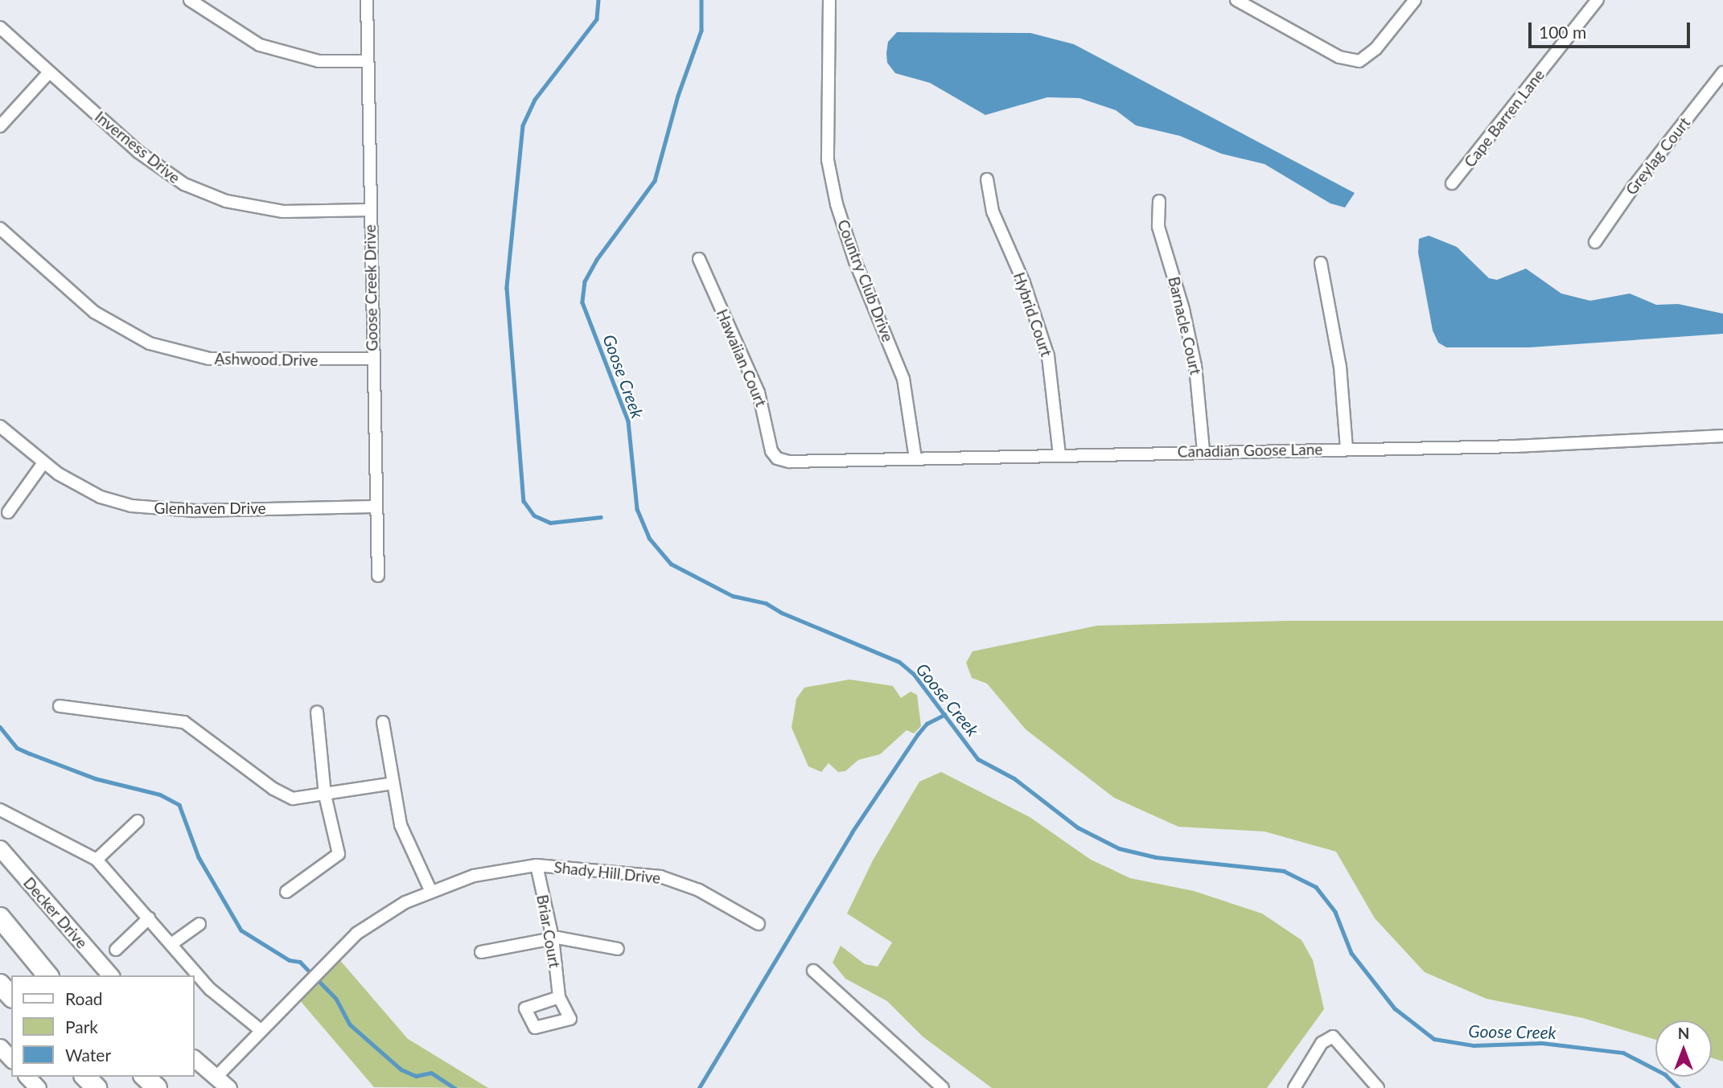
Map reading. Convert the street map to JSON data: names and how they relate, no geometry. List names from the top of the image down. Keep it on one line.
{"streets":{"main road":["Decker Drive"],"street":["Cape Barren Lane","Inverness Drive","Greylag Court","Country Club Drive","Goose Creek Drive","Hybrid Court","Barnacle Court","Hawaiian Court","Ashwood Drive","Canadian Goose Lane","Glenhaven Drive","Shady Hill Drive","Briar Court"]},"crossings":[["Inverness Drive","Goose Creek Drive"],["Country Club Drive","Canadian Goose Lane"],["Goose Creek Drive","Ashwood Drive"],["Goose Creek Drive","Glenhaven Drive"],["Hybrid Court","Canadian Goose Lane"],["Barnacle Court","Canadian Goose Lane"],["Hawaiian Court","Canadian Goose Lane"],["Shady Hill Drive","Briar Court"]],"water":["Goose Creek"],"legend":["Road","Park","Water"],"scale_bar":"100 m","north":"top"}
